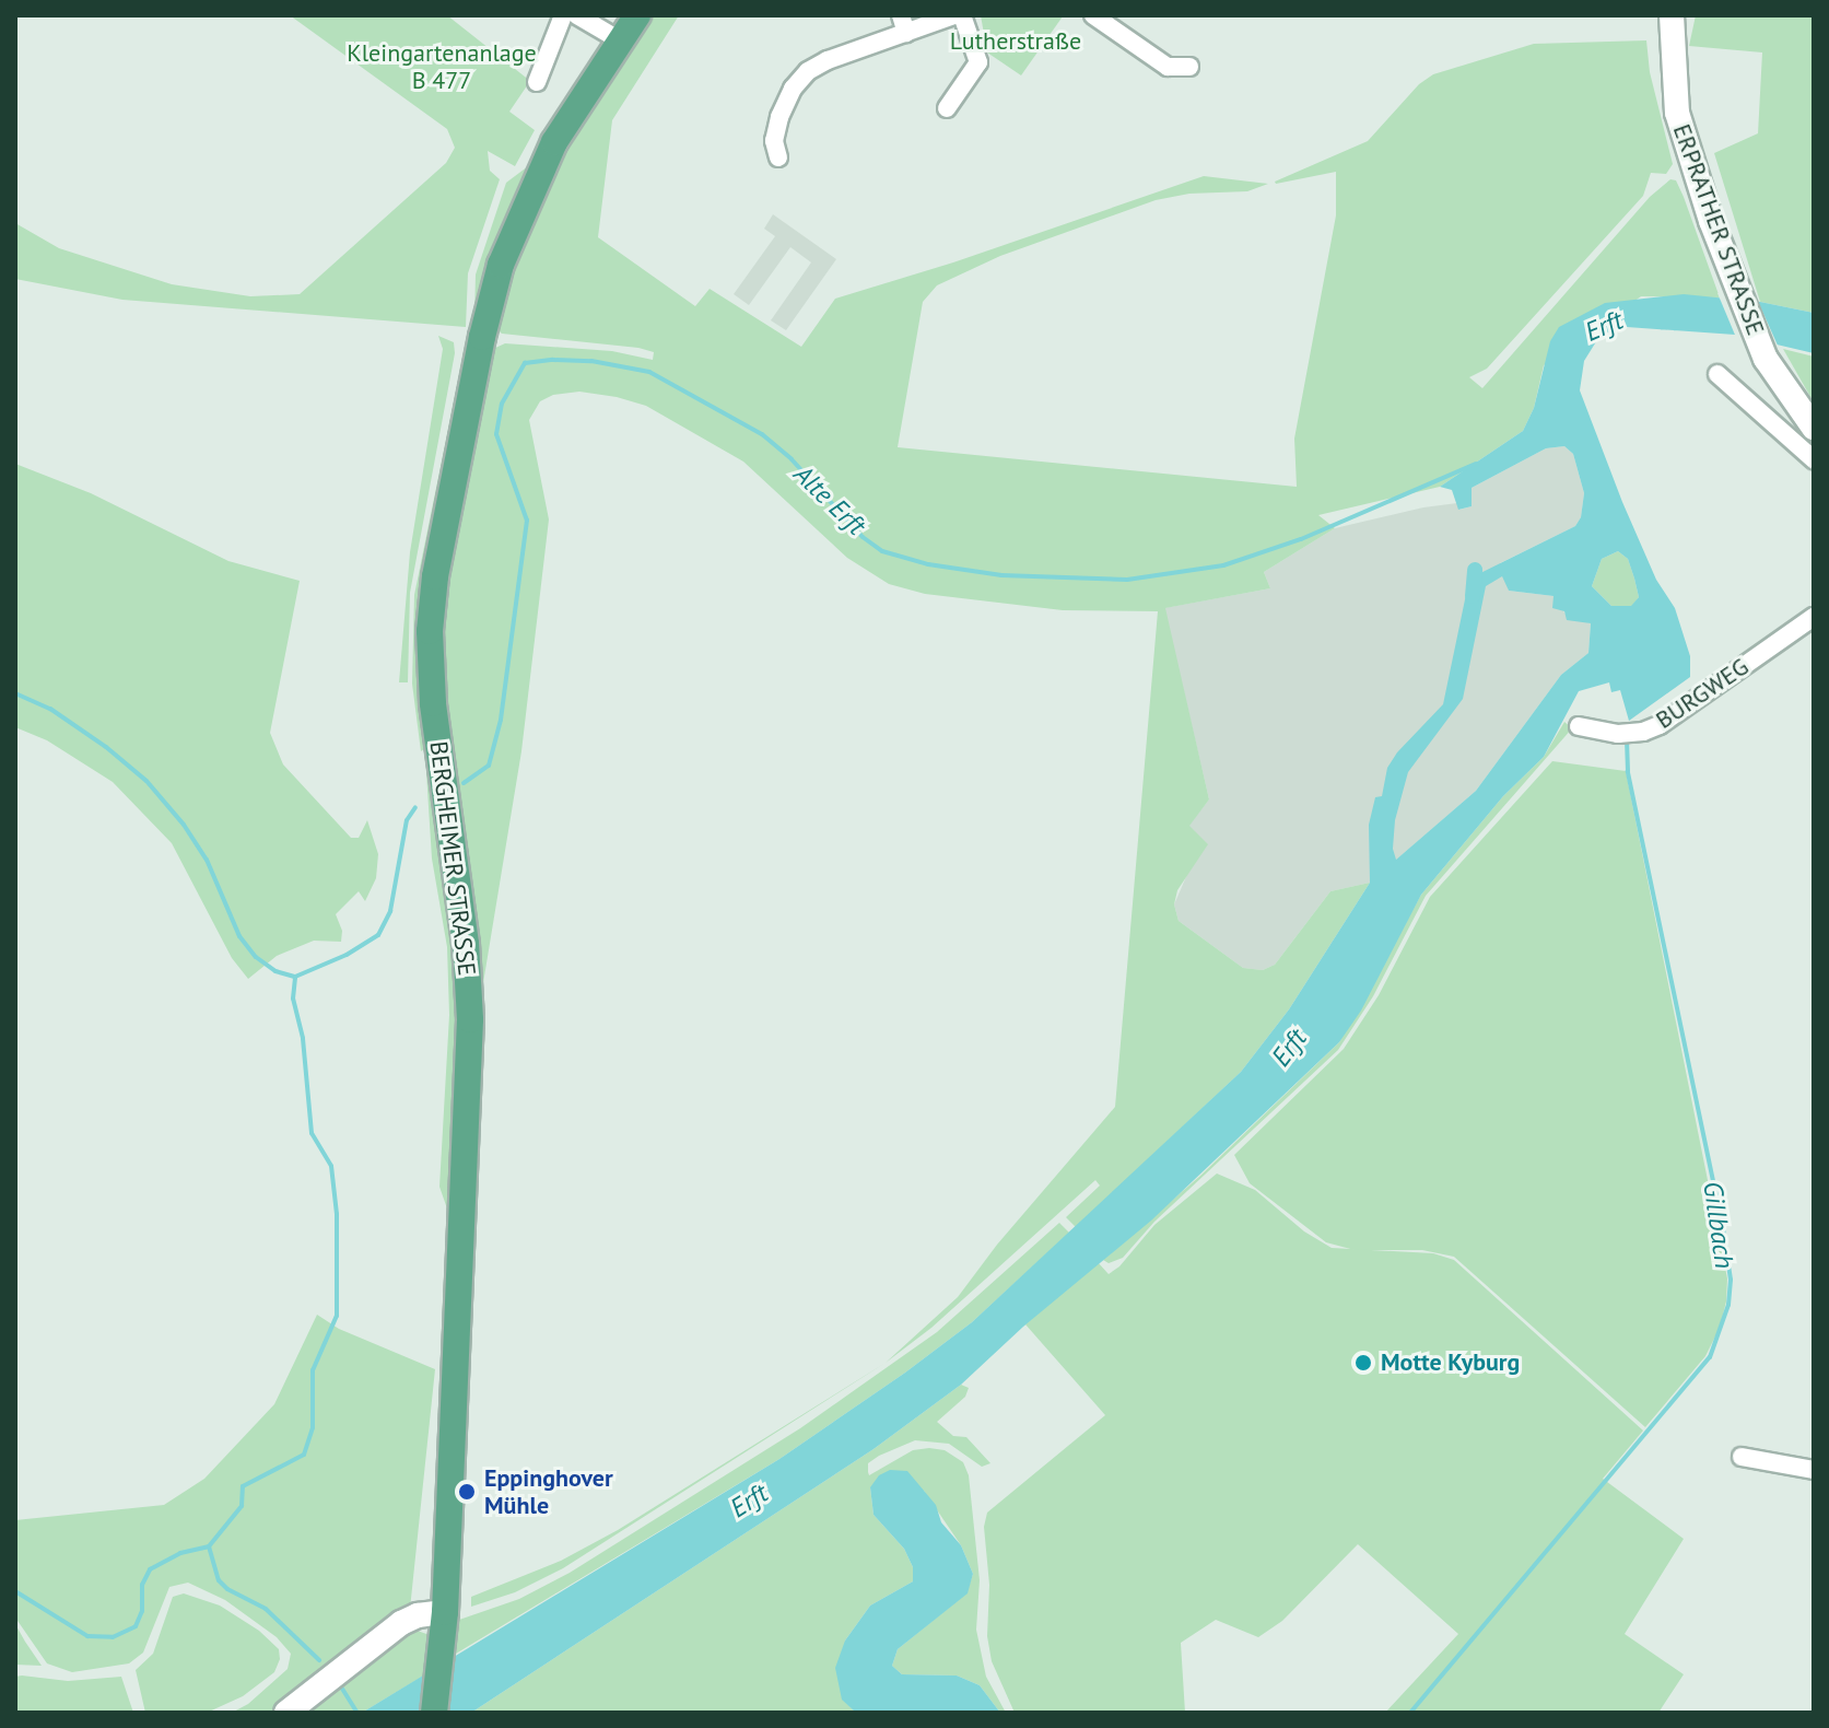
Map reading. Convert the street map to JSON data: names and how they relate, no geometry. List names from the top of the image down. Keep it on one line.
{"streets":{"main road":["ERPRATHER STRASSE","BERGHEIMER STRASSE"],"street":["BURGWEG"]},"water":["Erft","Alte Erft","Gillbach"],"parks":["Lutherstraße","Kleingartenanlage B 477"],"places":["Motte Kyburg","Eppinghover Mühle"]}
